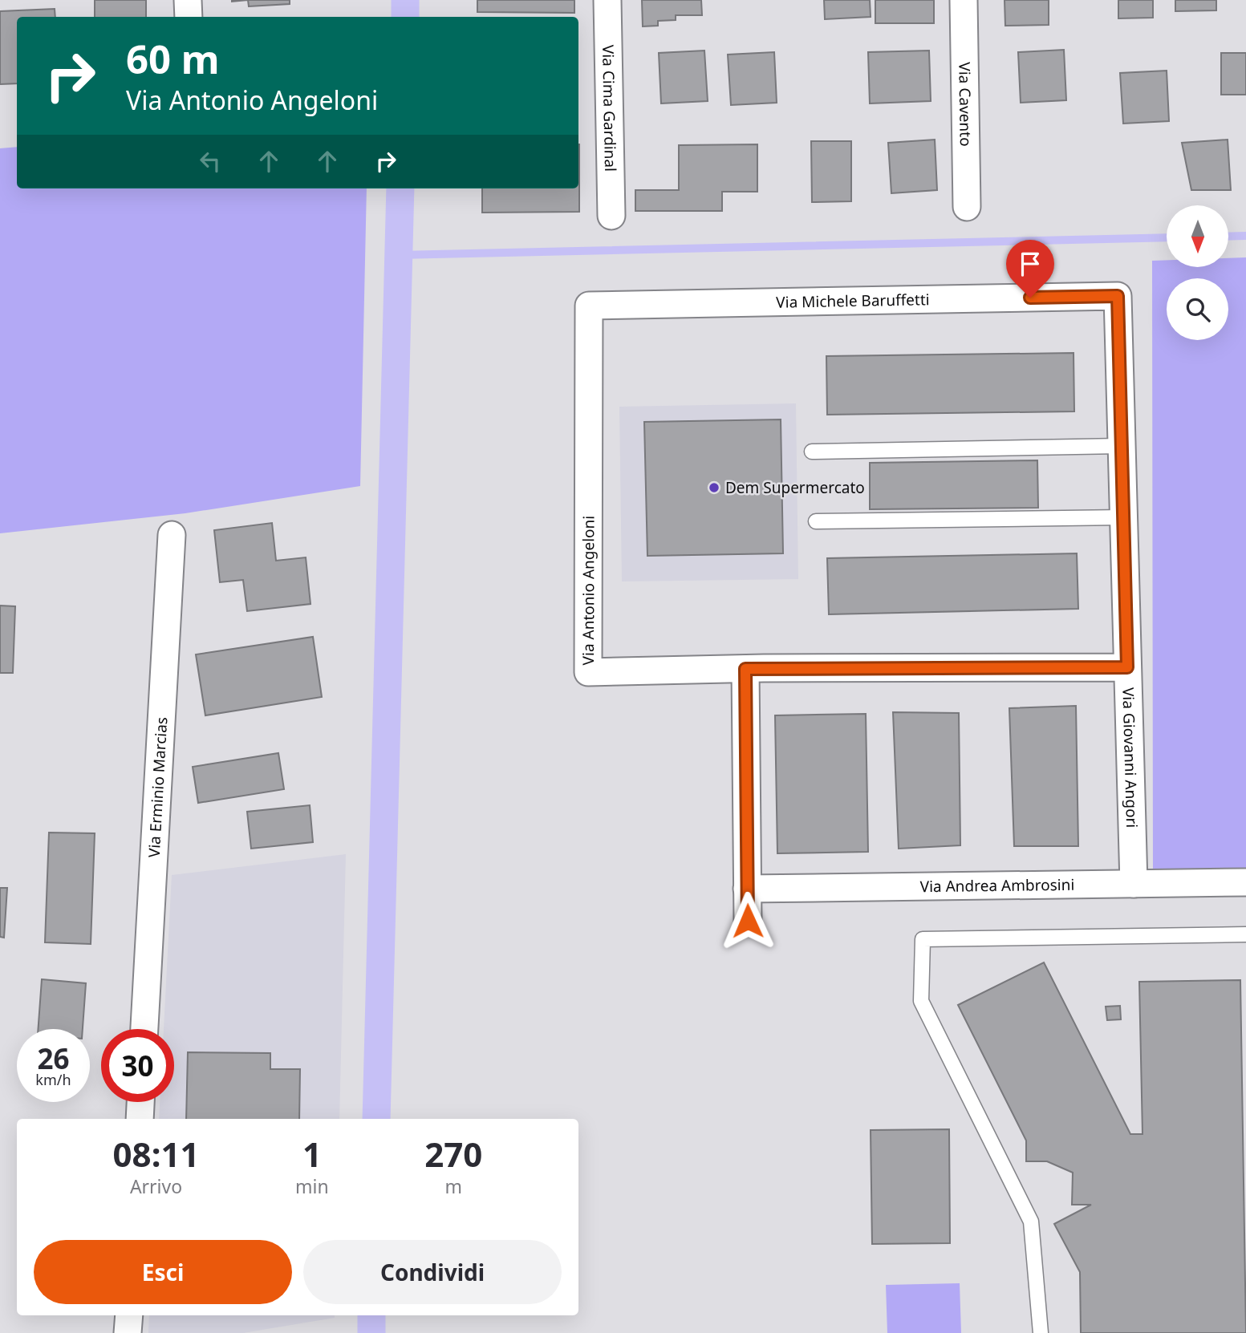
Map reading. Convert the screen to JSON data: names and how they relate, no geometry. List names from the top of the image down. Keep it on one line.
{"streets":{"street":["Via Cavento","Via Cima Gardinal","Via Michele Baruffetti","Via Antonio Angeloni","Via Giovanni Angori","Via Erminio Marcias","Via Andrea Ambrosini"]},"crossings":[["Via Michele Baruffetti","Via Antonio Angeloni"],["Via Michele Baruffetti","Via Giovanni Angori"],["Via Antonio Angeloni","Via Giovanni Angori"],["Via Giovanni Angori","Via Andrea Ambrosini"]],"places":["Dem Supermercato"],"north":"bottom","page":{"turn":["60 m","Via Antonio Angeloni"],"speed":"26 km/h","limit":"30","eta":["08:11","Arrivo","1","min","270","m"],"buttons":["Esci","Condividi"]}}
